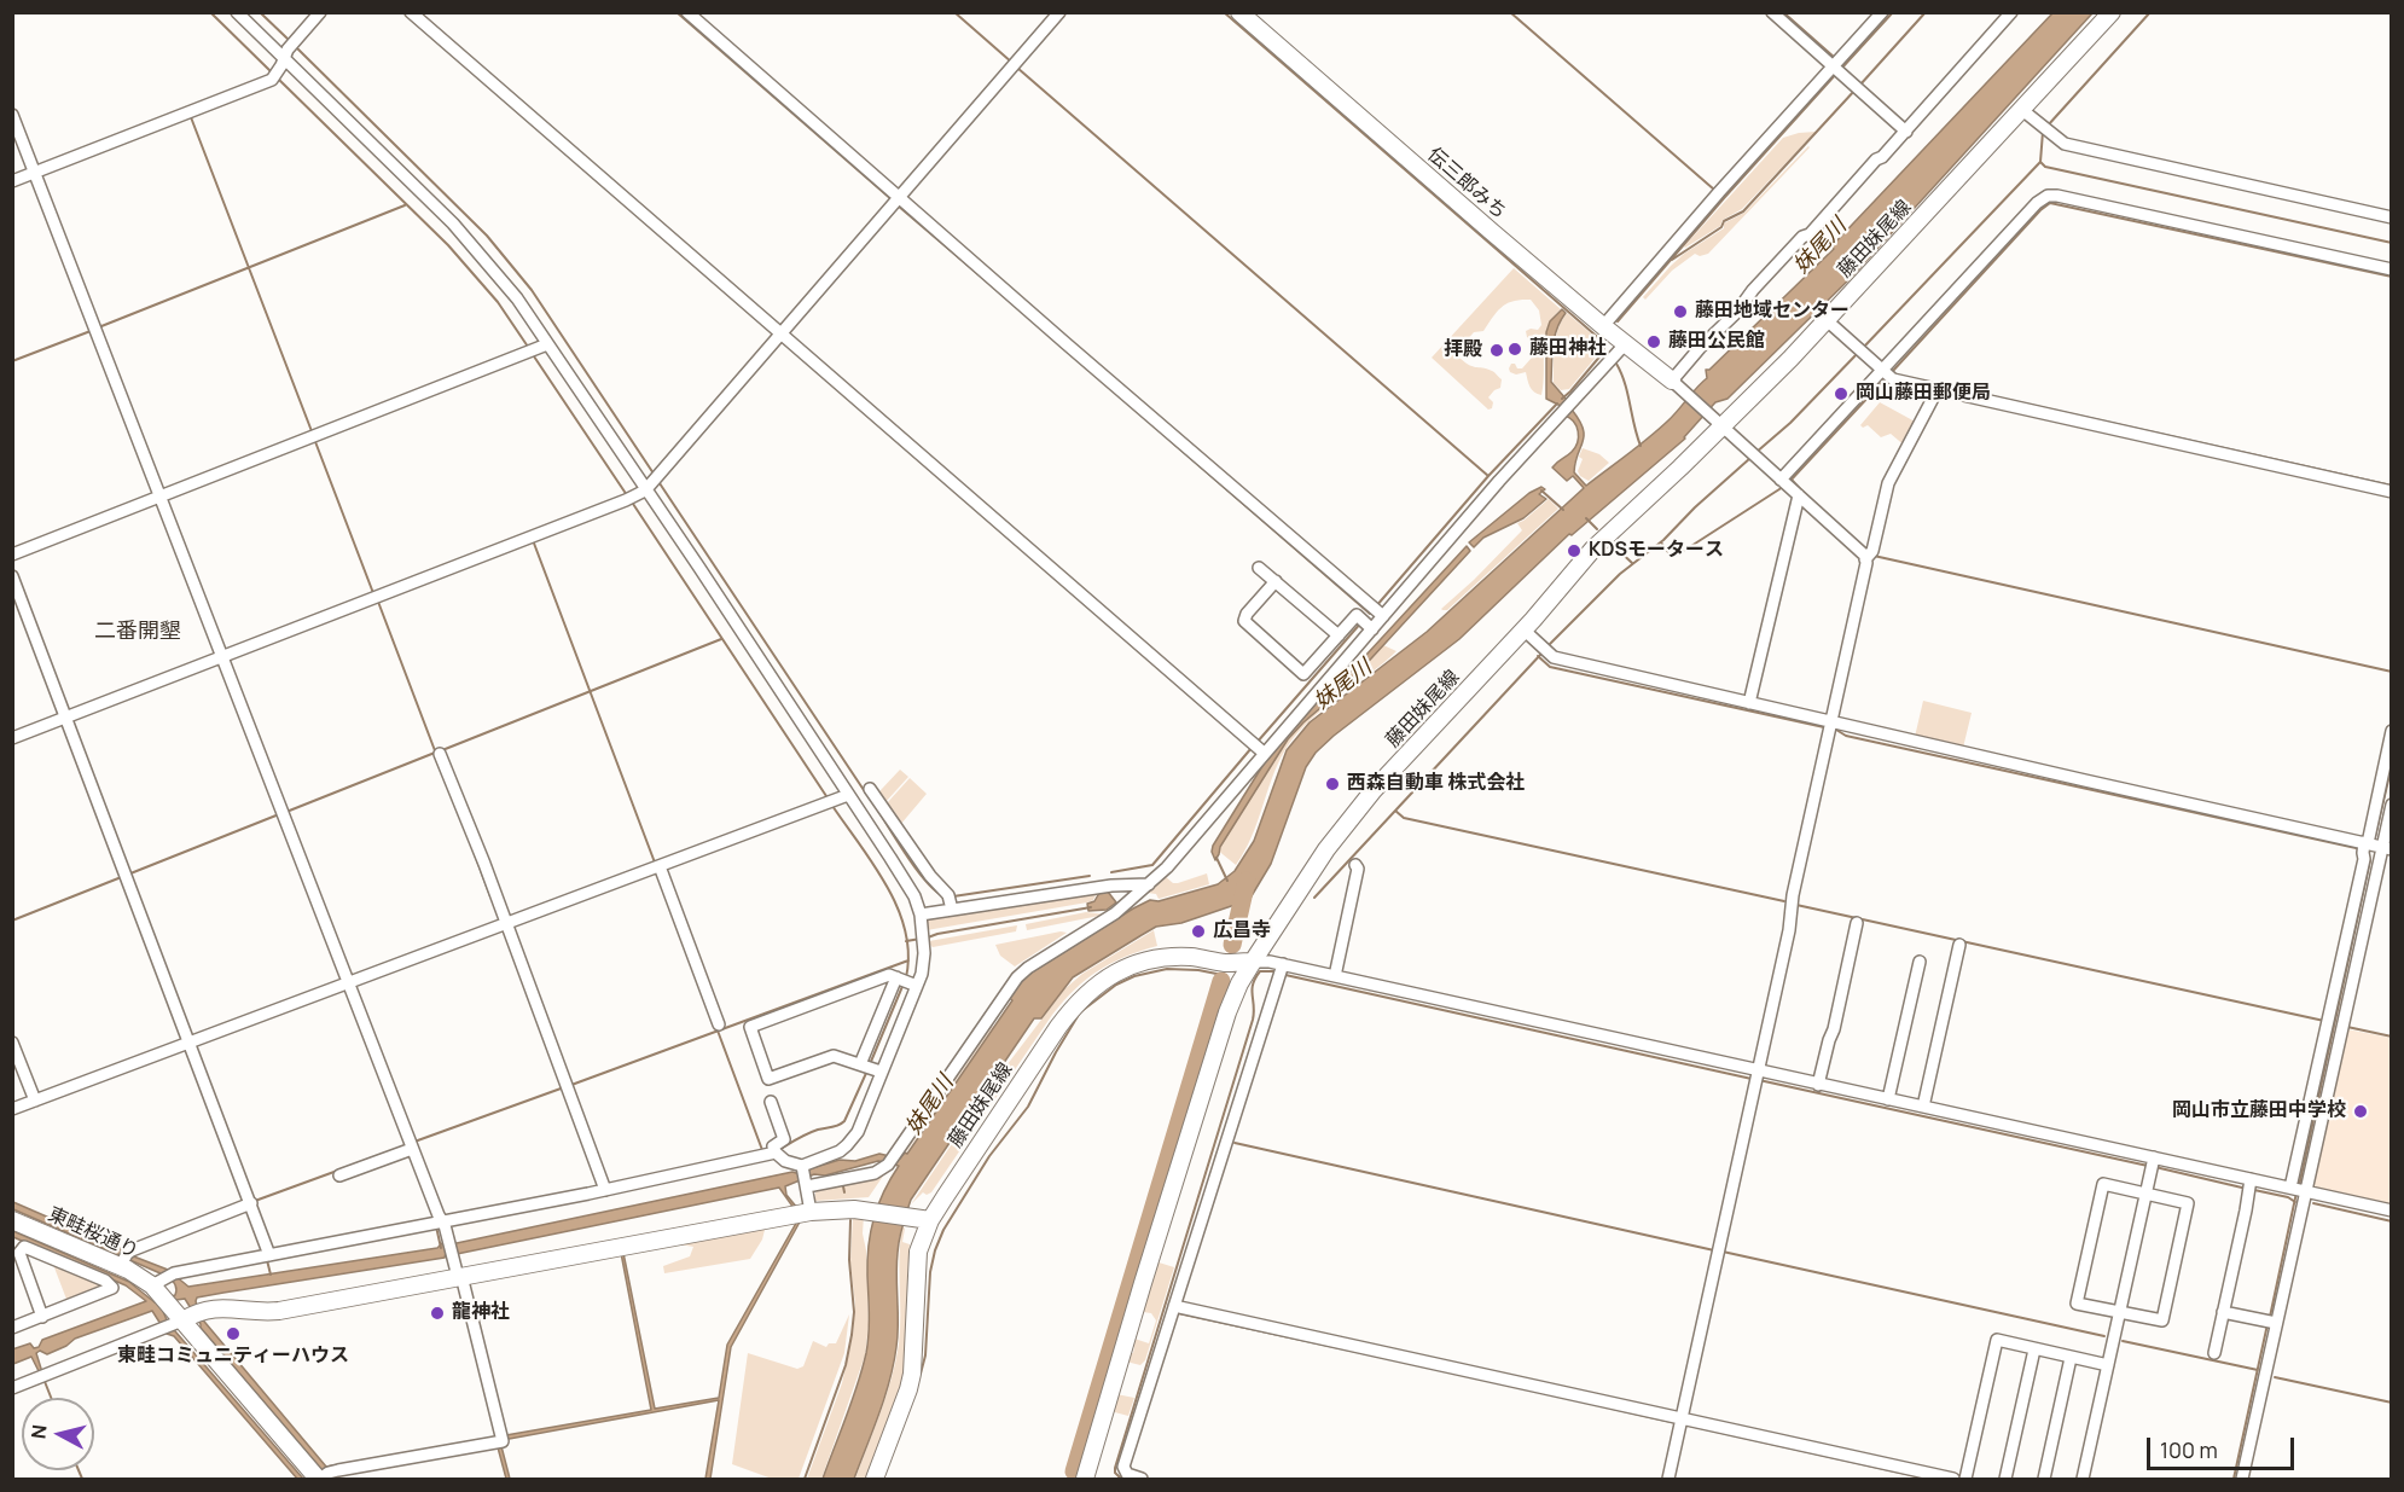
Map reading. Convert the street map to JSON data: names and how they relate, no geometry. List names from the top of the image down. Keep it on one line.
{"streets":{"street":["伝三郎みち","藤田妹尾線","東畦桜通り"]},"districts":["二番開墾"],"water":["妹尾川"],"places":["藤田地域センター","藤田公民館","藤田神社","拝殿","岡山藤田郵便局","KDSモータース","西森自動車 株式会社","広昌寺","岡山市立藤田中学校","龍神社","東畦コミュニティーハウス"],"scale_bar":"100 m","north":"left"}
